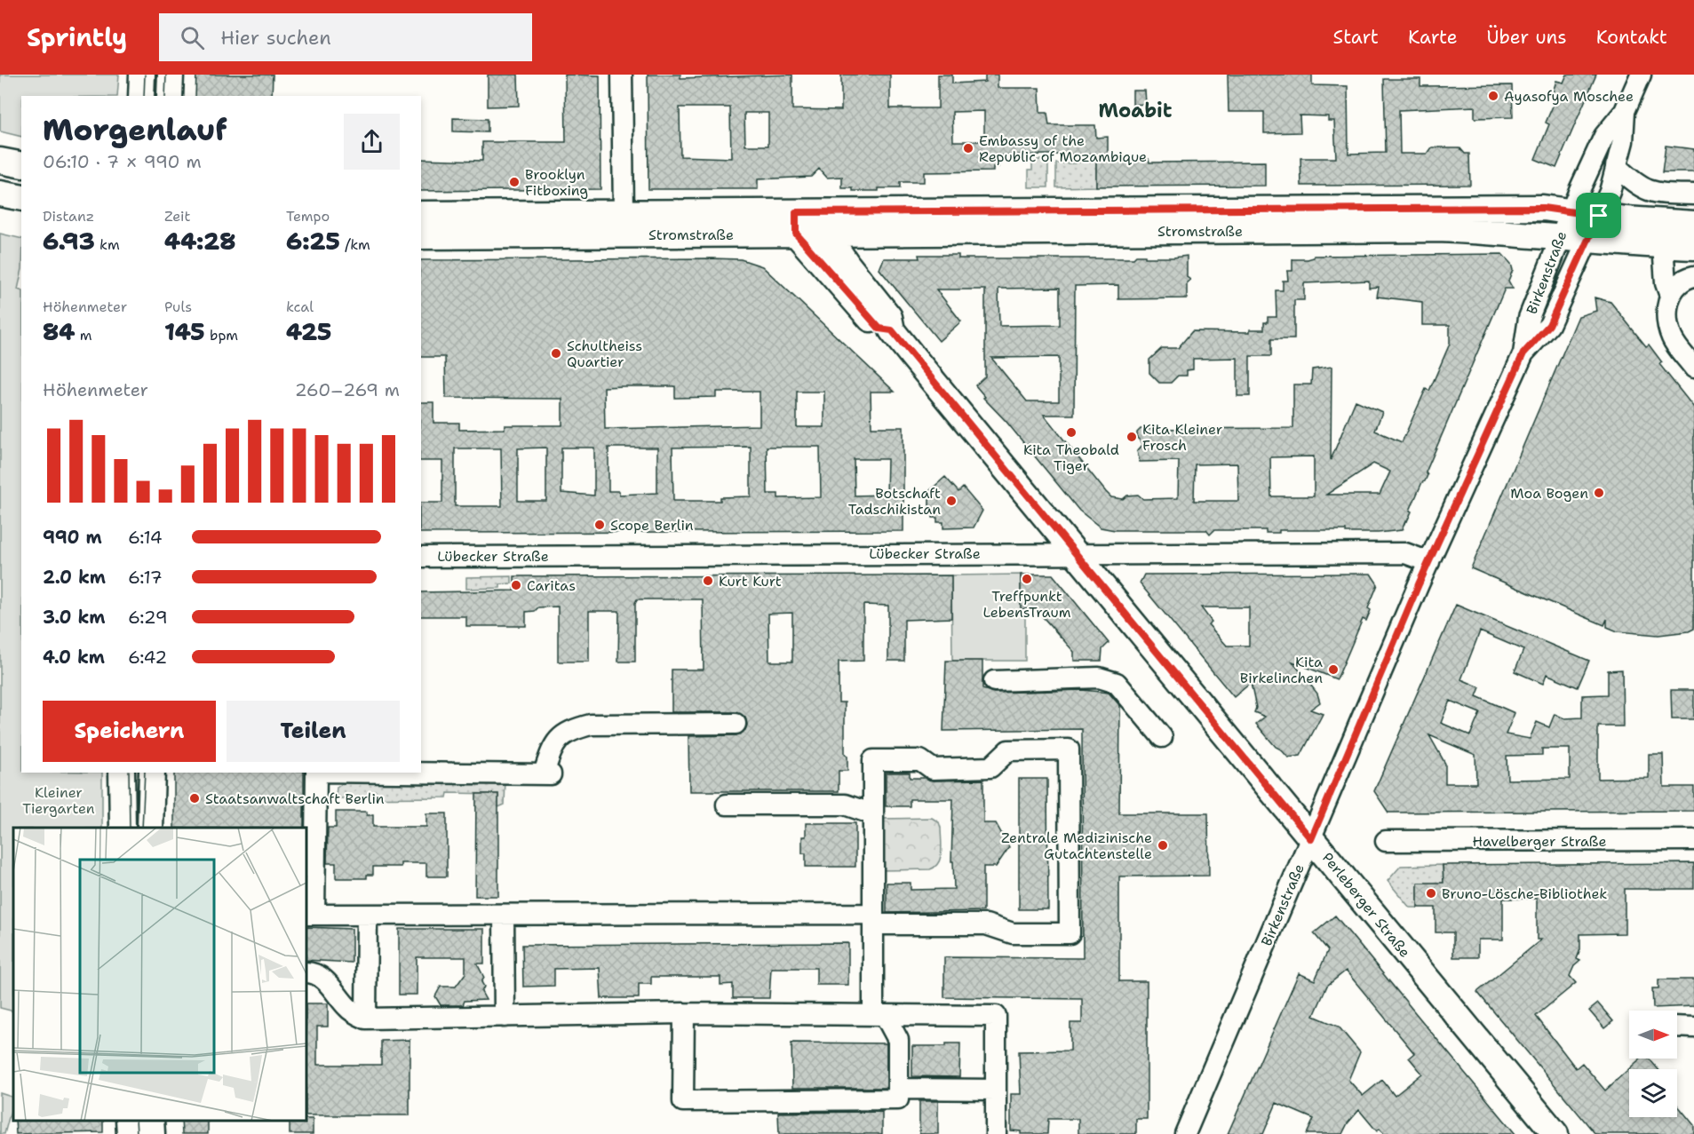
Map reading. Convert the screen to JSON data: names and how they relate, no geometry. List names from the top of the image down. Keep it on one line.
{"streets":{"main road":["Stromstraße","Perleberger Straße"],"street":["Birkenstraße","Lübecker Straße","Havelberger Straße"]},"crossings":[["Stromstraße","Birkenstraße"],["Stromstraße","Perleberger Straße"],["Birkenstraße","Lübecker Straße"],["Birkenstraße","Perleberger Straße"],["Lübecker Straße","Perleberger Straße"]],"districts":["Moabit"],"parks":["Kleiner Tiergarten"],"places":["Ayasofya Moschee","Embassy of the Republic of Mozambique","Brooklyn Fitboxing","Schultheiss Quartier","Kita Theobald Tiger","Kita Kleiner Frosch","Moa Bogen","Botschaft Tadschikistan","Scope Berlin","Treffpunkt LebensTraum","Kurt Kurt","Caritas","Kita Birkelinchen","Staatsanwaltschaft Berlin","Zentrale Medizinische Gutachtenstelle","Bruno-Lösche-Bibliothek"],"north":"right","page":{"header":"Sprintly","search":"Hier suchen","nav":["Start","Karte","Über uns","Kontakt"],"heading":["Morgenlauf","06:10 · 7 × 990 m"],"stats":[["Distanz","6.93 km"],["Zeit","44:28"],["Tempo","6:25 /km"],["Höhenmeter","84 m"],["Puls","145 bpm"],["kcal","425"]],"chart":["Höhenmeter","260–269 m"],"list":[{"name":"990 m","note":"6:14"},{"name":"2.0 km","note":"6:17"},{"name":"3.0 km","note":"6:29"},{"name":"4.0 km","note":"6:42"}],"buttons":["Speichern","Teilen"]}}
